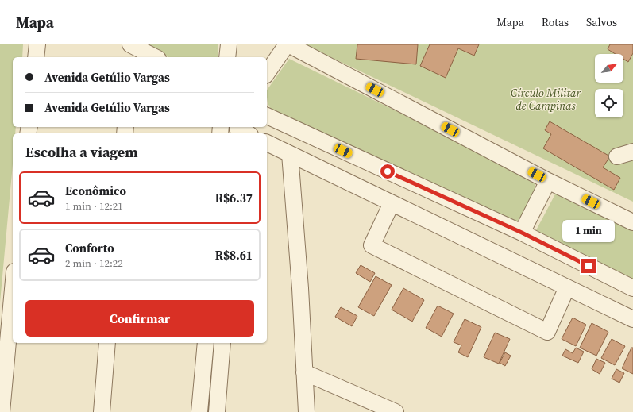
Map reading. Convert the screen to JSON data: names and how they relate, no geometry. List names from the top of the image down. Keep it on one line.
{"parks":["Círculo Militar de Campinas"],"north":"top right","page":{"header":"Mapa","nav":["Mapa","Rotas","Salvos"],"banner":["Avenida Getúlio Vargas","Avenida Getúlio Vargas"],"heading":"Escolha a viagem","list":[{"name":"Econômico","note":"1 min · 12:21","value":"R$6.37"},{"name":"Conforto","note":"2 min · 12:22","value":"R$8.61"}],"bubble":"1 min","buttons":"Confirmar"}}
